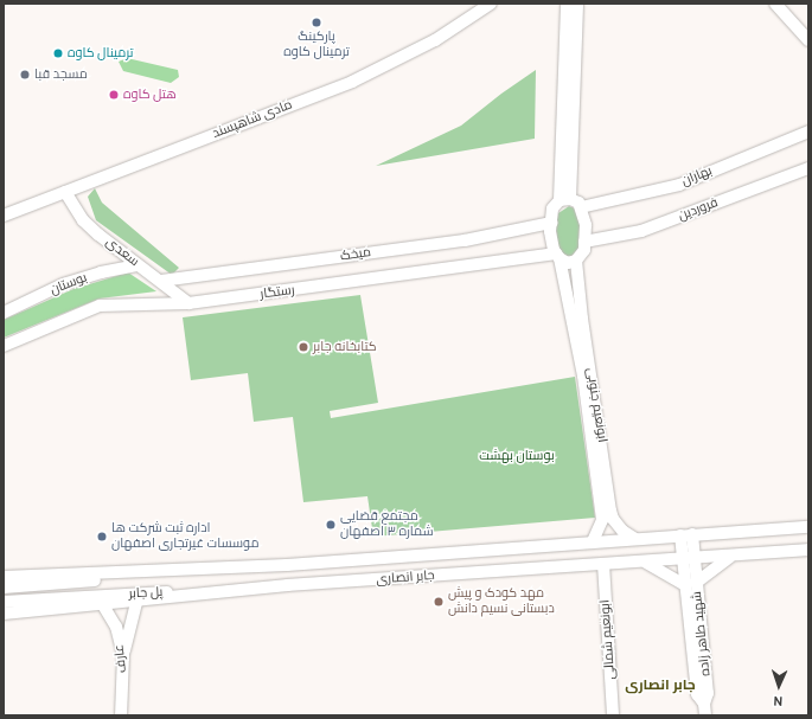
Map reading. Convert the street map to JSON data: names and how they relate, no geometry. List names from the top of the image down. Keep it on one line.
{"streets":{"main road":["مادی شاهپسند","بهاران","فروردین","سعدی","میخک","بوستان","رستگار","ابونعیم جنوبی","جابر انصاری","پل جابر","شهید طاهر زاده","ابونعیم شمالی","عارف"]},"crossings":[["مادی شاهپسند","سعدی"],["سعدی","میخک"],["سعدی","بوستان"],["سعدی","رستگار"],["میخک","ابونعیم جنوبی"],["رستگار","ابونعیم جنوبی"],["ابونعیم جنوبی","جابر انصاری"],["جابر انصاری","پل جابر"],["جابر انصاری","شهید طاهر زاده"],["جابر انصاری","ابونعیم شمالی"],["جابر انصاری","عارف"]],"districts":["جابر انصاری"],"parks":["بوستان بهشت"],"places":["پارکینگ ترمینال کاوه","ترمینال کاوه","مسجد قبا","هتل کاوه","کتابخانه جابر","مجتمع قضایی شماره ۳ اصفهان","اداره ثبت شرکت ها موسسات غیرتجاری اصفهان","مهد کودک و پیش دبستانی نسیم دانش"],"north":"bottom"}
